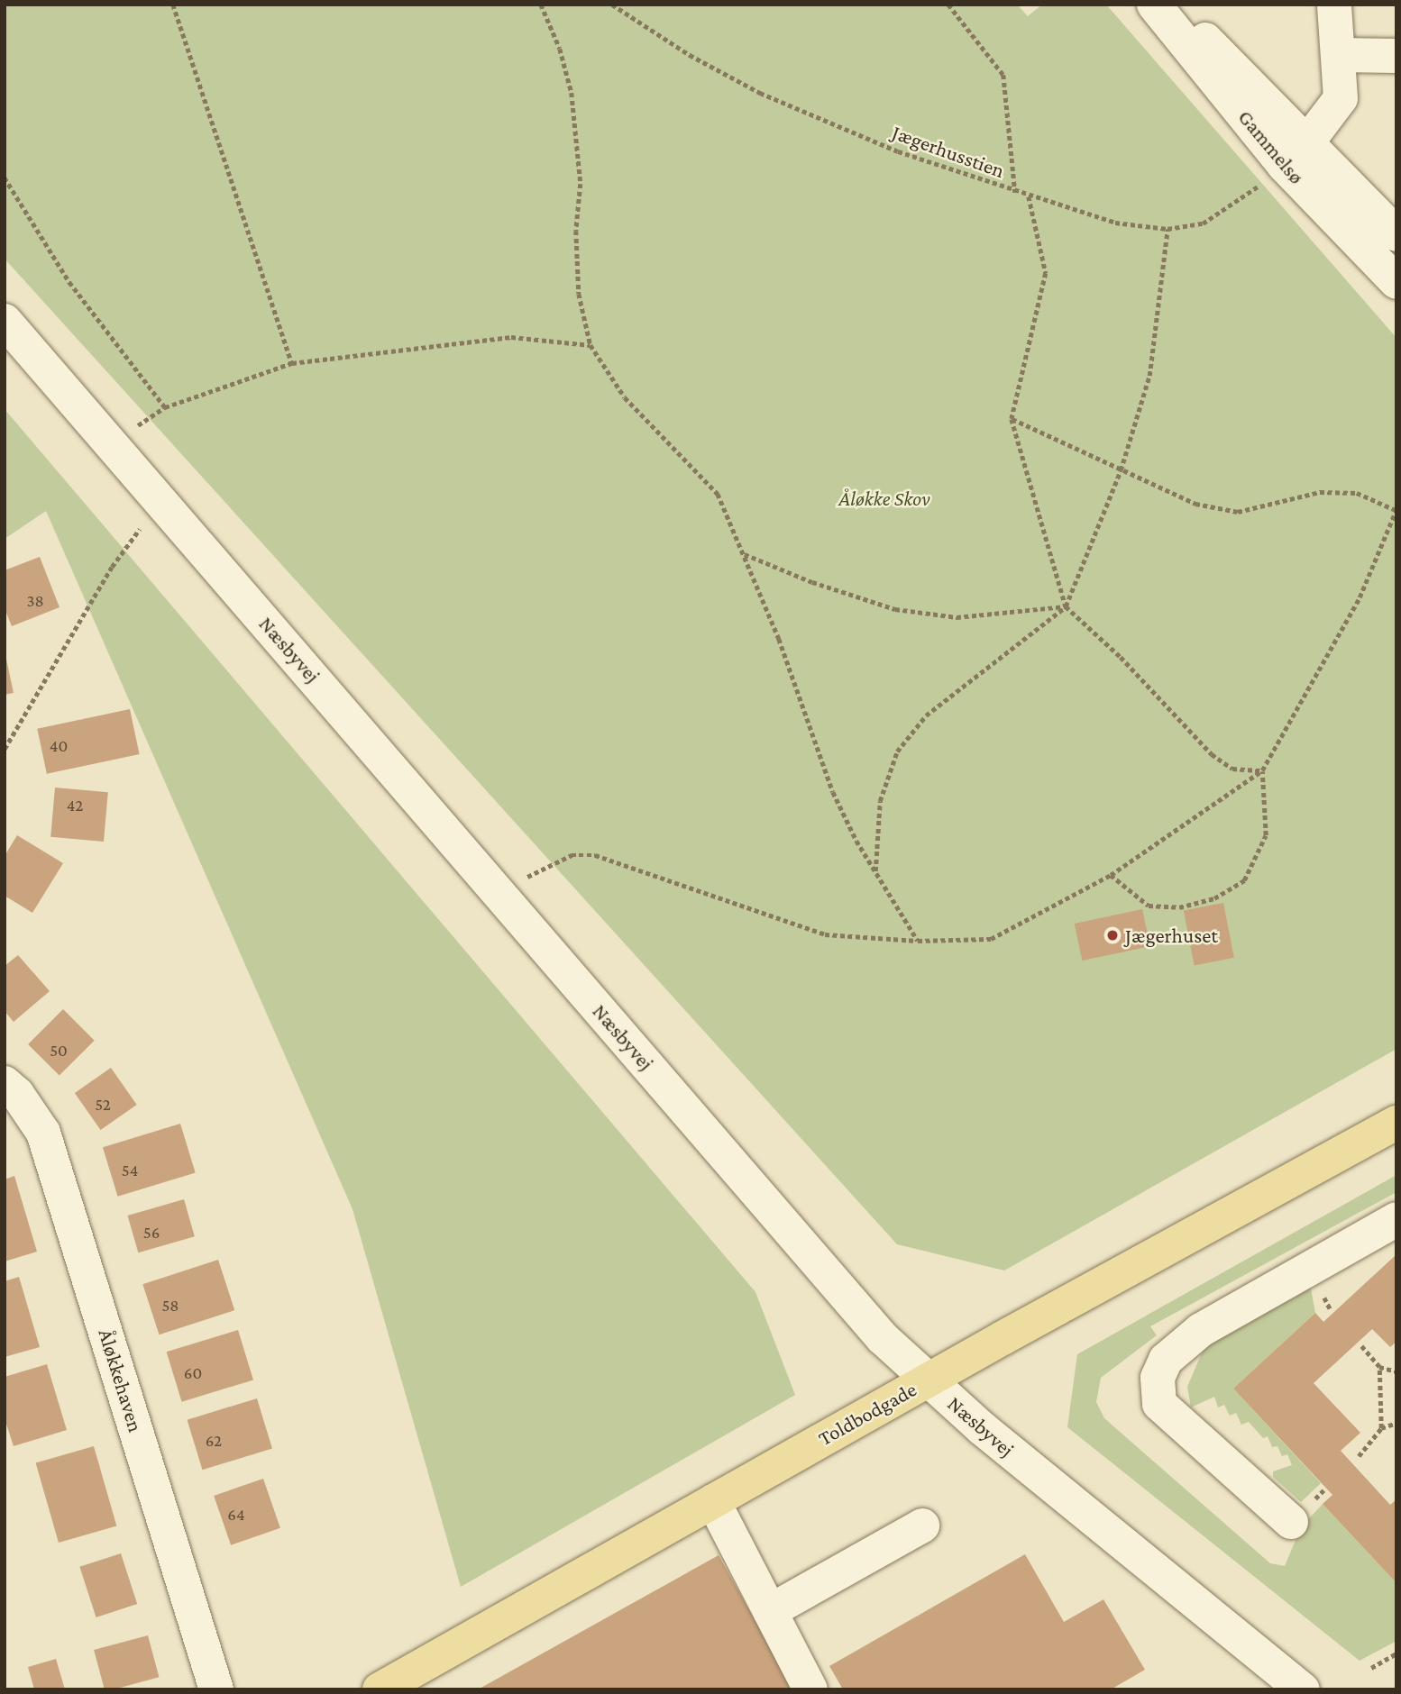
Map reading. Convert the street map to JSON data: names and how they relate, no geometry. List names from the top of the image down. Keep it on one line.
{"streets":{"main road":["Toldbodgade"],"street":["Gammelsø","Næsbyvej","Åløkkehaven"],"path":["Jægerhusstien"]},"crossings":[["Gammelsø","Jægerhusstien"],["Næsbyvej","Toldbodgade"]],"parks":["Åløkke Skov"],"places":["Jægerhuset"],"house_numbers":["38","40","42","50","52","54","56","58","60","62","64"]}
